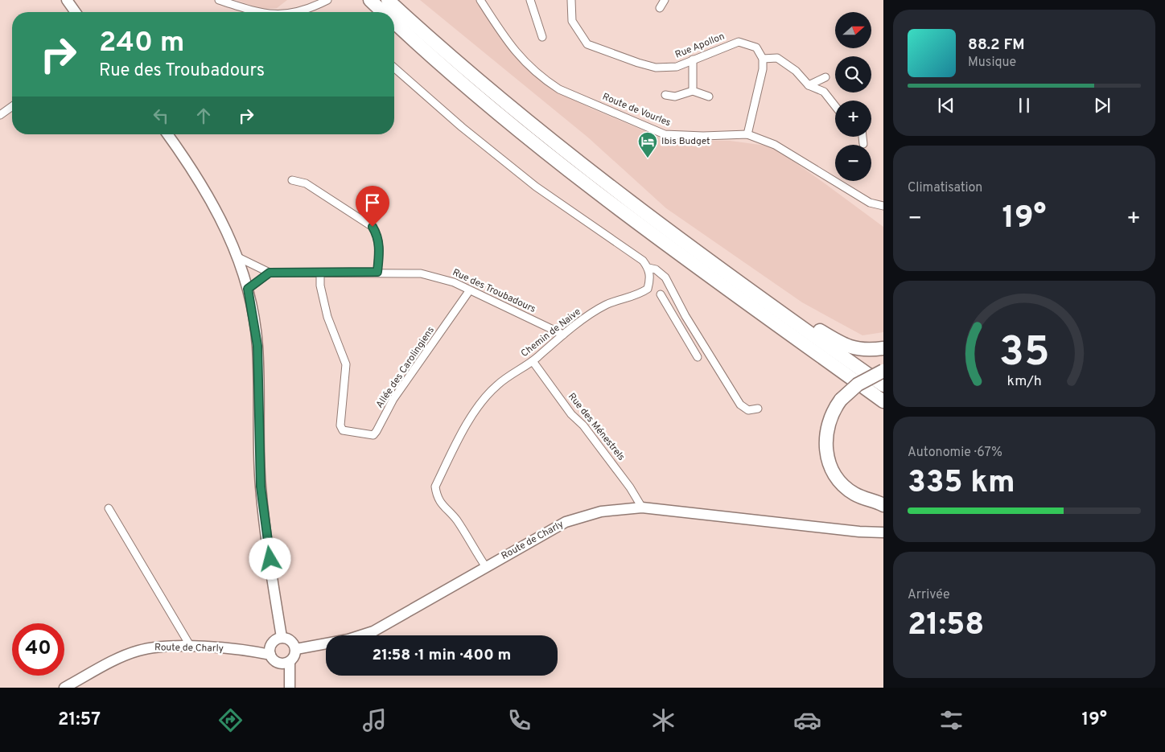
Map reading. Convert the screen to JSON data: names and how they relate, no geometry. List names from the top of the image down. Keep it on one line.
{"streets":{"main road":["Route de Charly"],"street":["Rue Apollon","Route de Vourles","Rue des Troubadours","Chemin de Naive","Allée des Carolingiens","Rue des Ménestrels"]},"crossings":[["Rue des Troubadours","Chemin de Naive"],["Rue des Troubadours","Allée des Carolingiens"],["Chemin de Naive","Rue des Ménestrels"],["Chemin de Naive","Route de Charly"],["Rue des Ménestrels","Route de Charly"]],"places":{"hotel":["Ibis Budget"]},"north":"right","page":{"map_buttons":["+","−"],"turn":["240 m","Rue des Troubadours"],"song":["88.2 FM","Musique"],"tile":["Climatisation",["Autonomie · 67%","335 km"],["Arrivée","21:58"]],"heat":["−","19°","+"],"limit":"40","trip":"21:58 · 1 min · 400 m","tabs":["21:57","19°"],"gauge":["35","km/h"]}}
